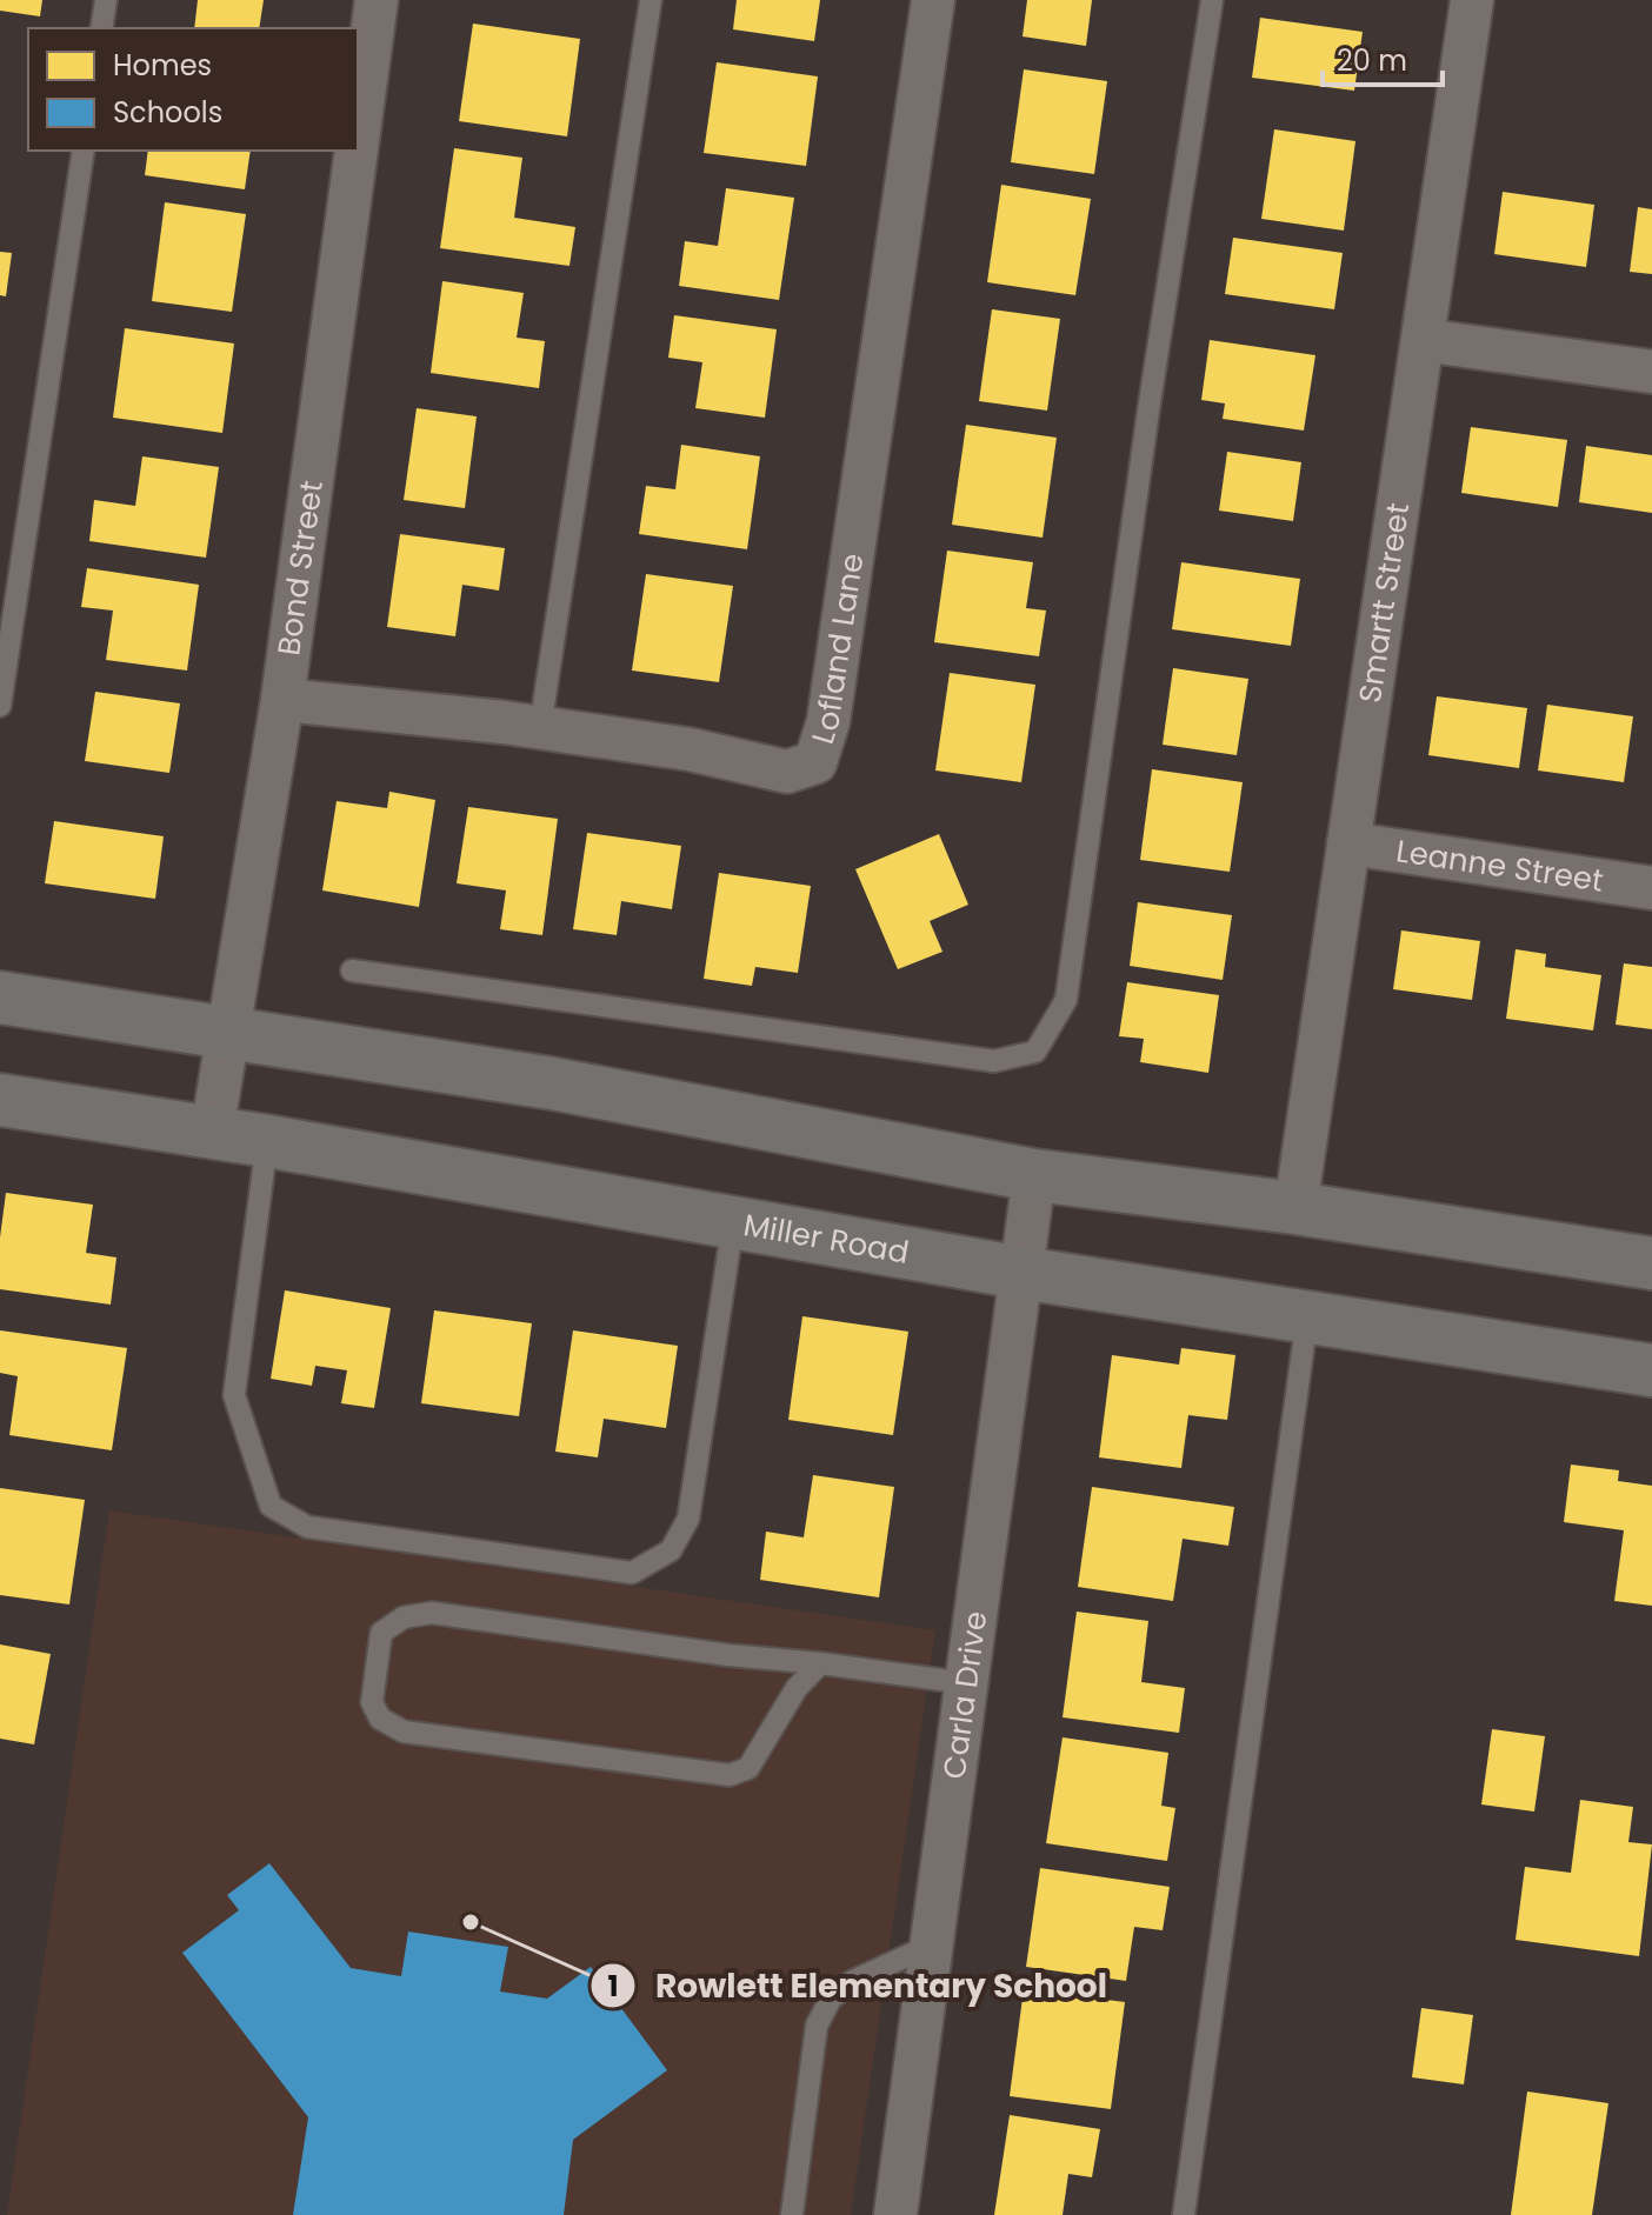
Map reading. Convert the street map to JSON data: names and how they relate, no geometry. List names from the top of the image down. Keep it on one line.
{"streets":{"main road":["Miller Road"],"street":["Bond Street","Smartt Street","Lofland Lane","Leanne Street","Carla Drive"]},"crossings":[["Bond Street","Lofland Lane"],["Bond Street","Miller Road"],["Smartt Street","Leanne Street"],["Miller Road","Carla Drive"]],"places":["Rowlett Elementary School"],"legend":["Homes","Schools"],"scale_bar":"20 m"}
